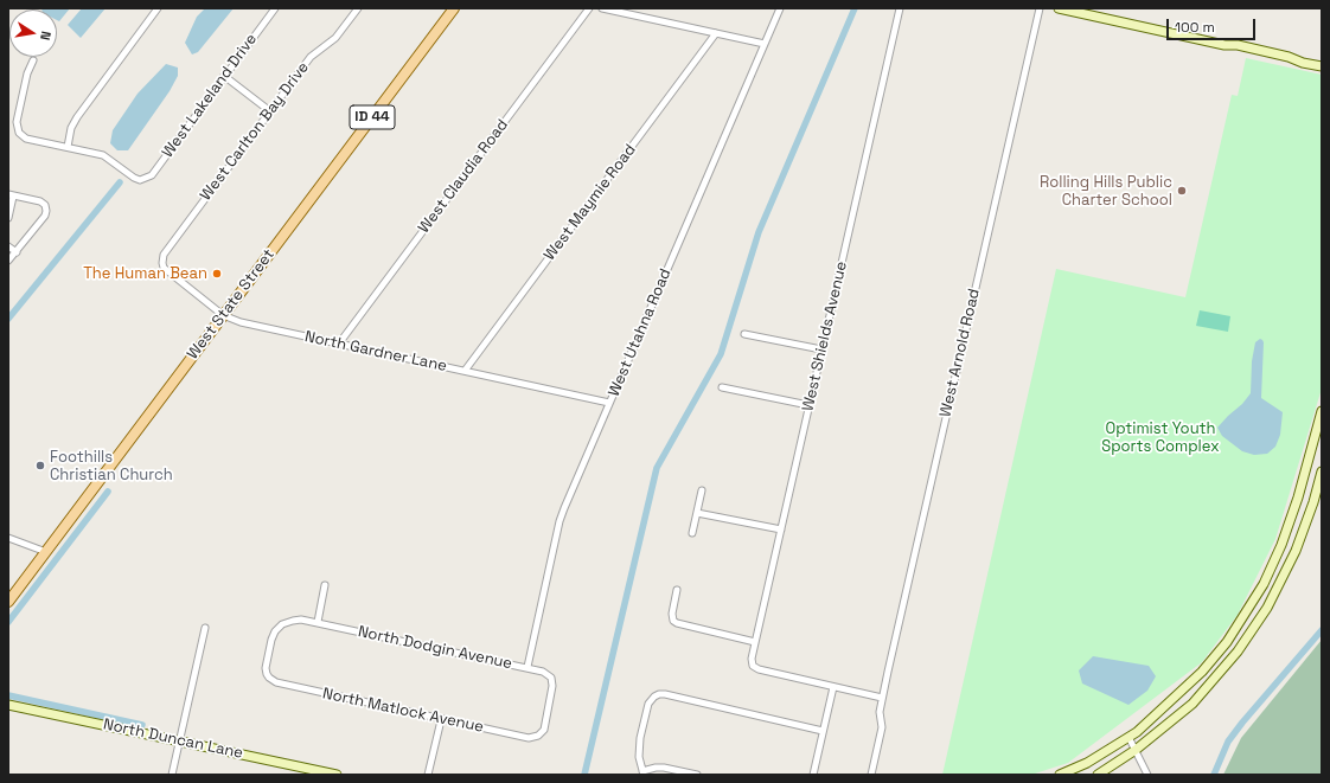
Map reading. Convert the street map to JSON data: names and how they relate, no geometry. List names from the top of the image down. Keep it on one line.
{"streets":{"main road":["ID 44","West State Street"],"street":["West Lakeland Drive","West Carlton Bay Drive","West Claudia Road","West Maymie Road","West Utahna Road","West Shields Avenue","North Gardner Lane","West Arnold Road","North Dodgin Avenue","North Matlock Avenue","North Duncan Lane"]},"crossings":[["West Carlton Bay Drive","North Gardner Lane"],["West Claudia Road","North Gardner Lane"],["West Maymie Road","North Gardner Lane"],["West State Street","North Gardner Lane"],["West Utahna Road","North Gardner Lane"],["West Utahna Road","North Dodgin Avenue"],["North Dodgin Avenue","North Matlock Avenue"]],"parks":["Optimist Youth Sports Complex"],"places":["Rolling Hills Public Charter School","The Human Bean","Foothills Christian Church"],"scale_bar":"100 m","north":"right"}
